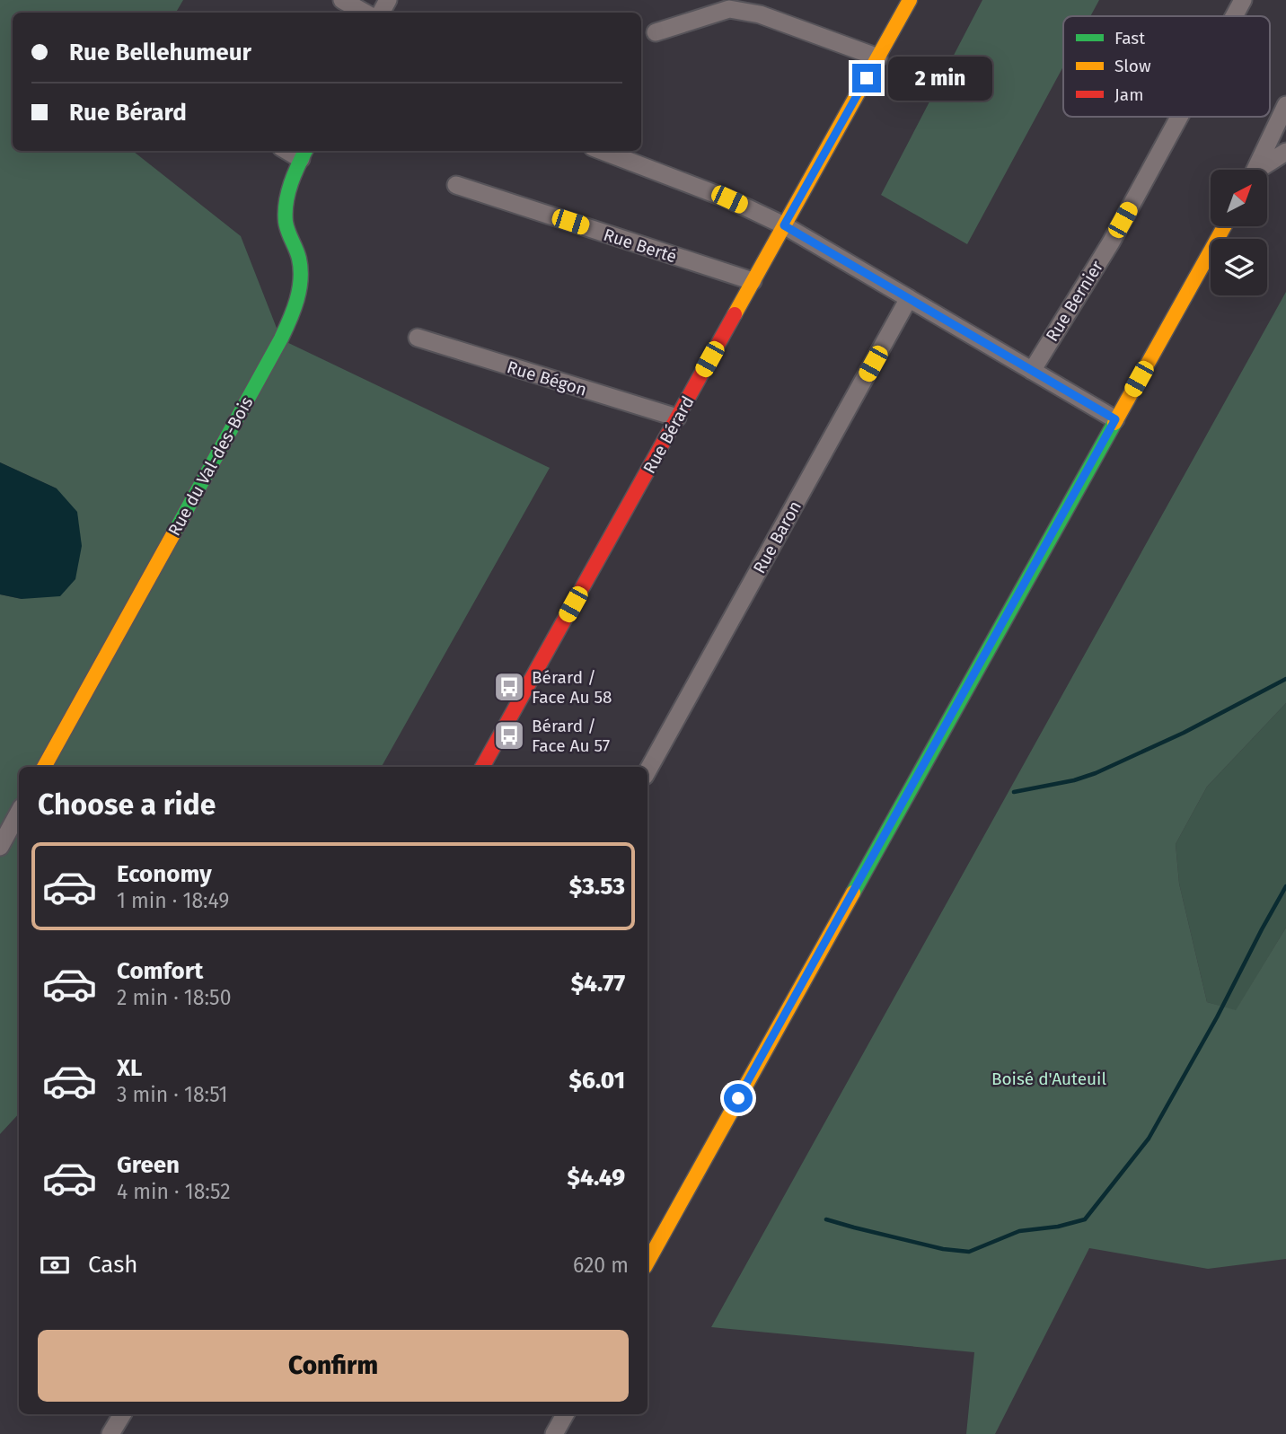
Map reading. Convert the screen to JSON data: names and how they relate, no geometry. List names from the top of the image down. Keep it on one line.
{"streets":{"street":["Rue Berté","Rue Bernier","Rue Bégon","Rue Bérard","Rue du Val-des-Bois","Rue Baron"]},"crossings":[["Rue Berté","Rue Bérard"],["Rue Bégon","Rue Bérard"]],"parks":["Boisé d'Auteuil"],"places":{"bus stop":["Bérard / Face Au 58","Bérard / Face Au 57"]},"legend":["Fast","Slow","Jam"],"north":"top right","page":{"banner":["Rue Bellehumeur","Rue Bérard"],"bubble":"2 min","heading":"Choose a ride","list":[{"name":"Economy","note":"1 min · 18:49","value":"$3.53"},{"name":"Comfort","note":"2 min · 18:50","value":"$4.77"},{"name":"XL","note":"3 min · 18:51","value":"$6.01"},{"name":"Green","note":"4 min · 18:52","value":"$4.49"}],"pay":["Cash","620 m"],"buttons":"Confirm"}}
